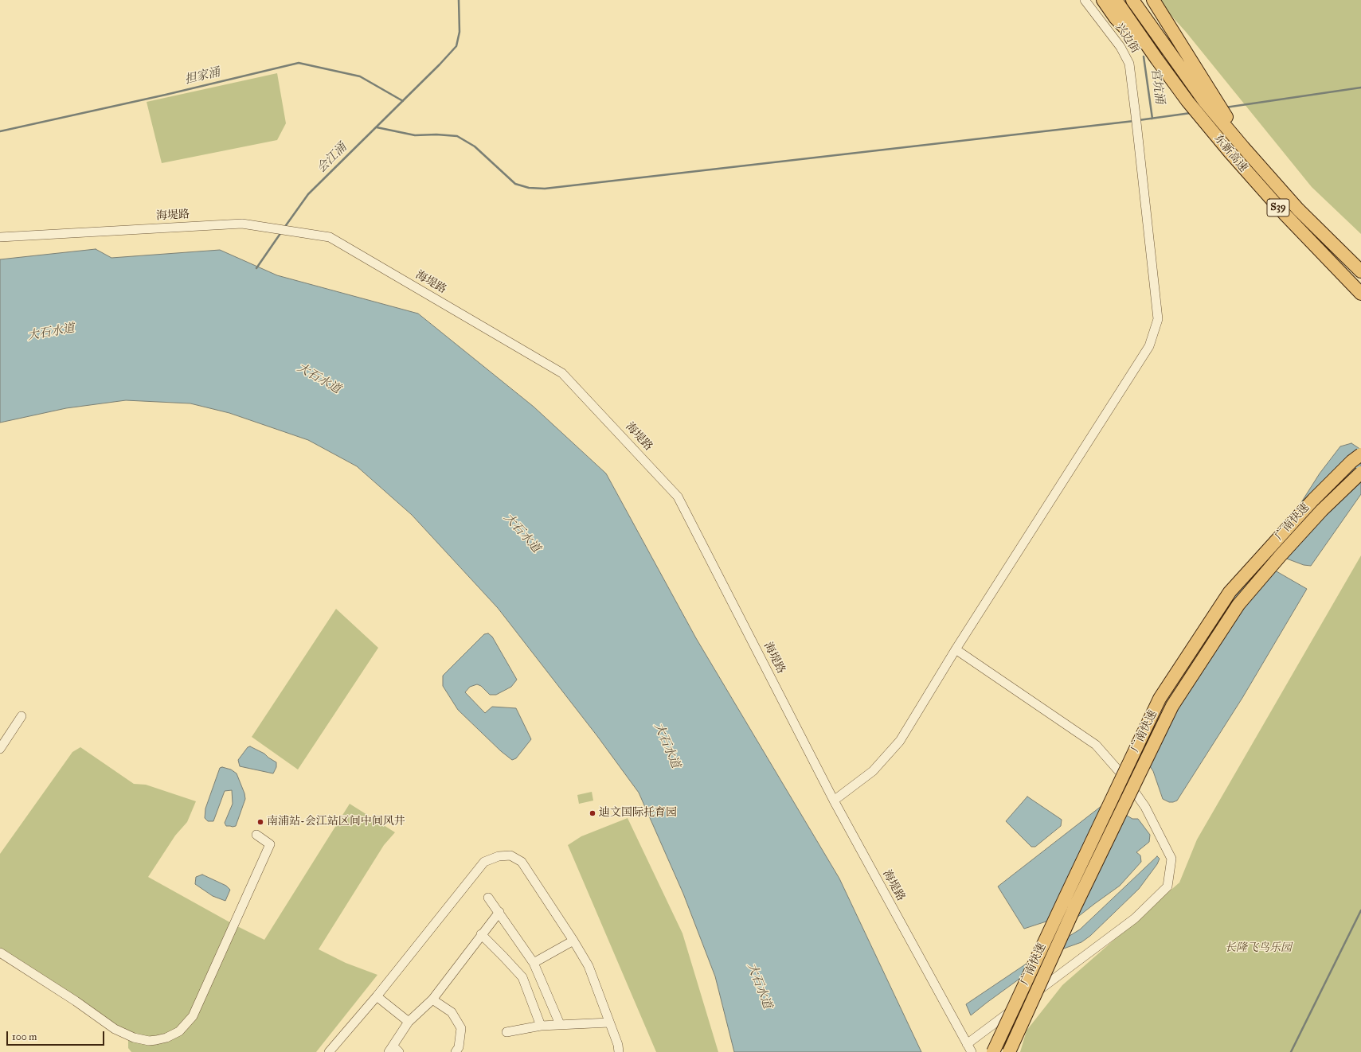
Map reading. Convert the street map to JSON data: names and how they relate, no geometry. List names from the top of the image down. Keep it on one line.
{"streets":{"highway":["东新高速","S39","广南快速"],"street":["兴边街","海堤路"]},"crossings":[["兴边街","海堤路"]],"water":["担家涌","官坑涌","会江涌","大石水道"],"parks":["长隆飞鸟乐园"],"places":["迪文国际托育园","南浦站-会江站区间中间风井"],"scale_bar":"100 m"}
